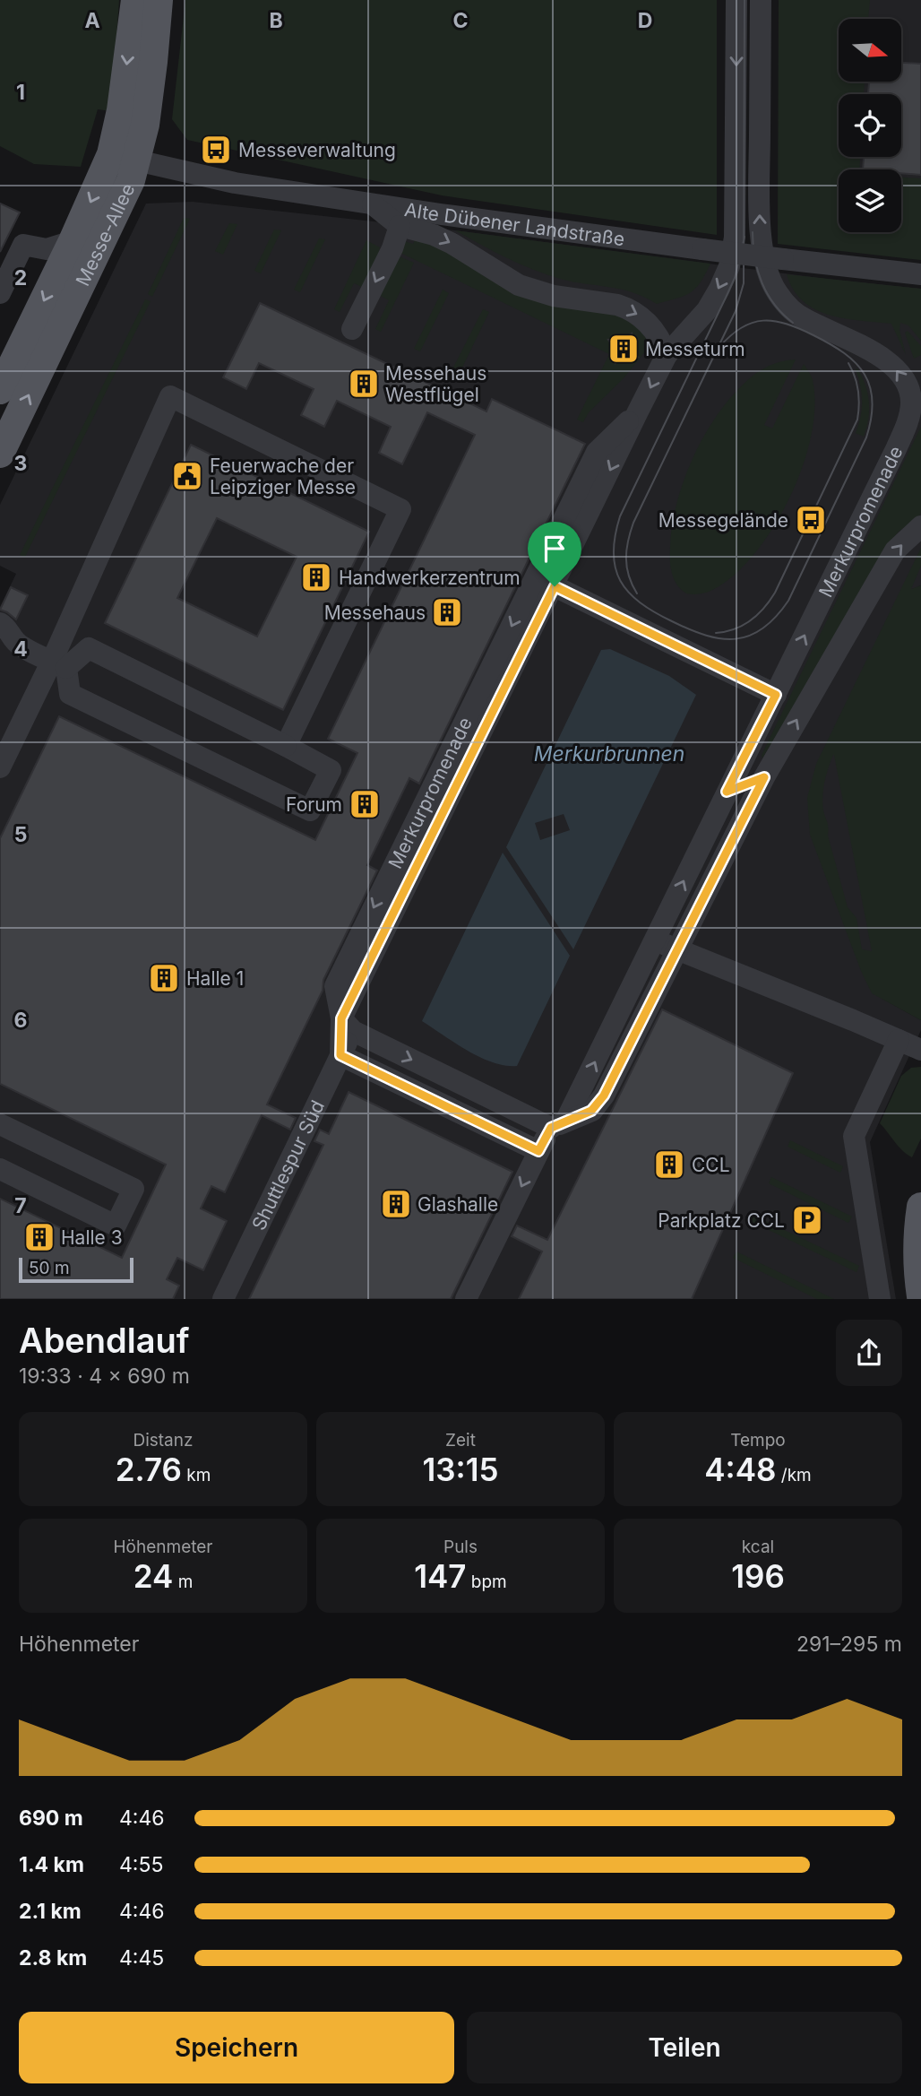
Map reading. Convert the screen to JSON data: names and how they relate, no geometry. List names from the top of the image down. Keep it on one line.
{"streets":{"main road":["Messe-Allee"],"street":["Alte Dübener Landstraße","Merkurpromenade","Shuttlespur Süd"]},"crossings":[["Alte Dübener Landstraße","Messe-Allee"]],"water":["Merkurbrunnen"],"places":{"bus stop":["Messeverwaltung","Messegelände"],"building":["Messeturm","Messehaus Westflügel","Handwerkerzentrum","Messehaus","Forum","Halle 1","CCL","Glashalle","Halle 3"],"public building":["Feuerwache der Leipziger Messe"],"parking":["Parkplatz CCL"]},"scale_bar":"50 m","north":"right","page":{"scale":"50 m","heading":["Abendlauf","19:33 · 4 × 690 m"],"stats":[["Distanz","2.76 km"],["Zeit","13:15"],["Tempo","4:48 /km"],["Höhenmeter","24 m"],["Puls","147 bpm"],["kcal","196"]],"chart":["Höhenmeter","291–295 m"],"list":[{"name":"690 m","note":"4:46"},{"name":"1.4 km","note":"4:55"},{"name":"2.1 km","note":"4:46"},{"name":"2.8 km","note":"4:45"}],"buttons":["Speichern","Teilen"]},"grid":{"columns":["A","B","C","D"],"rows":["1","2","3","4","5","6","7"]}}
